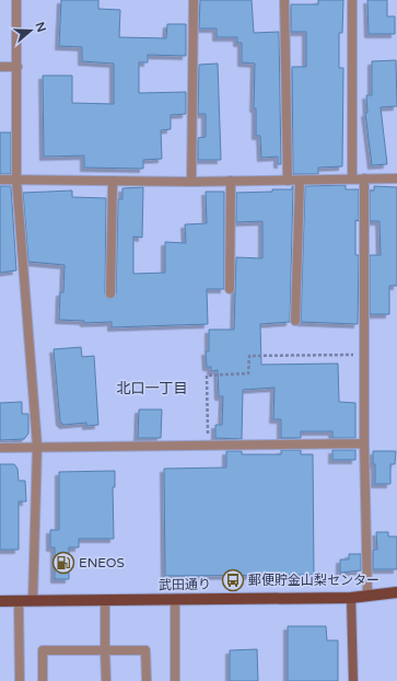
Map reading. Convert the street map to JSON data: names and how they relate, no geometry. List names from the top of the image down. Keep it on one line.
{"streets":{"main road":["武田通り"]},"districts":["北口一丁目"],"places":{"fuel station":["ENEOS"],"bus stop":["郵便貯金山梨センター"]},"north":"right"}
